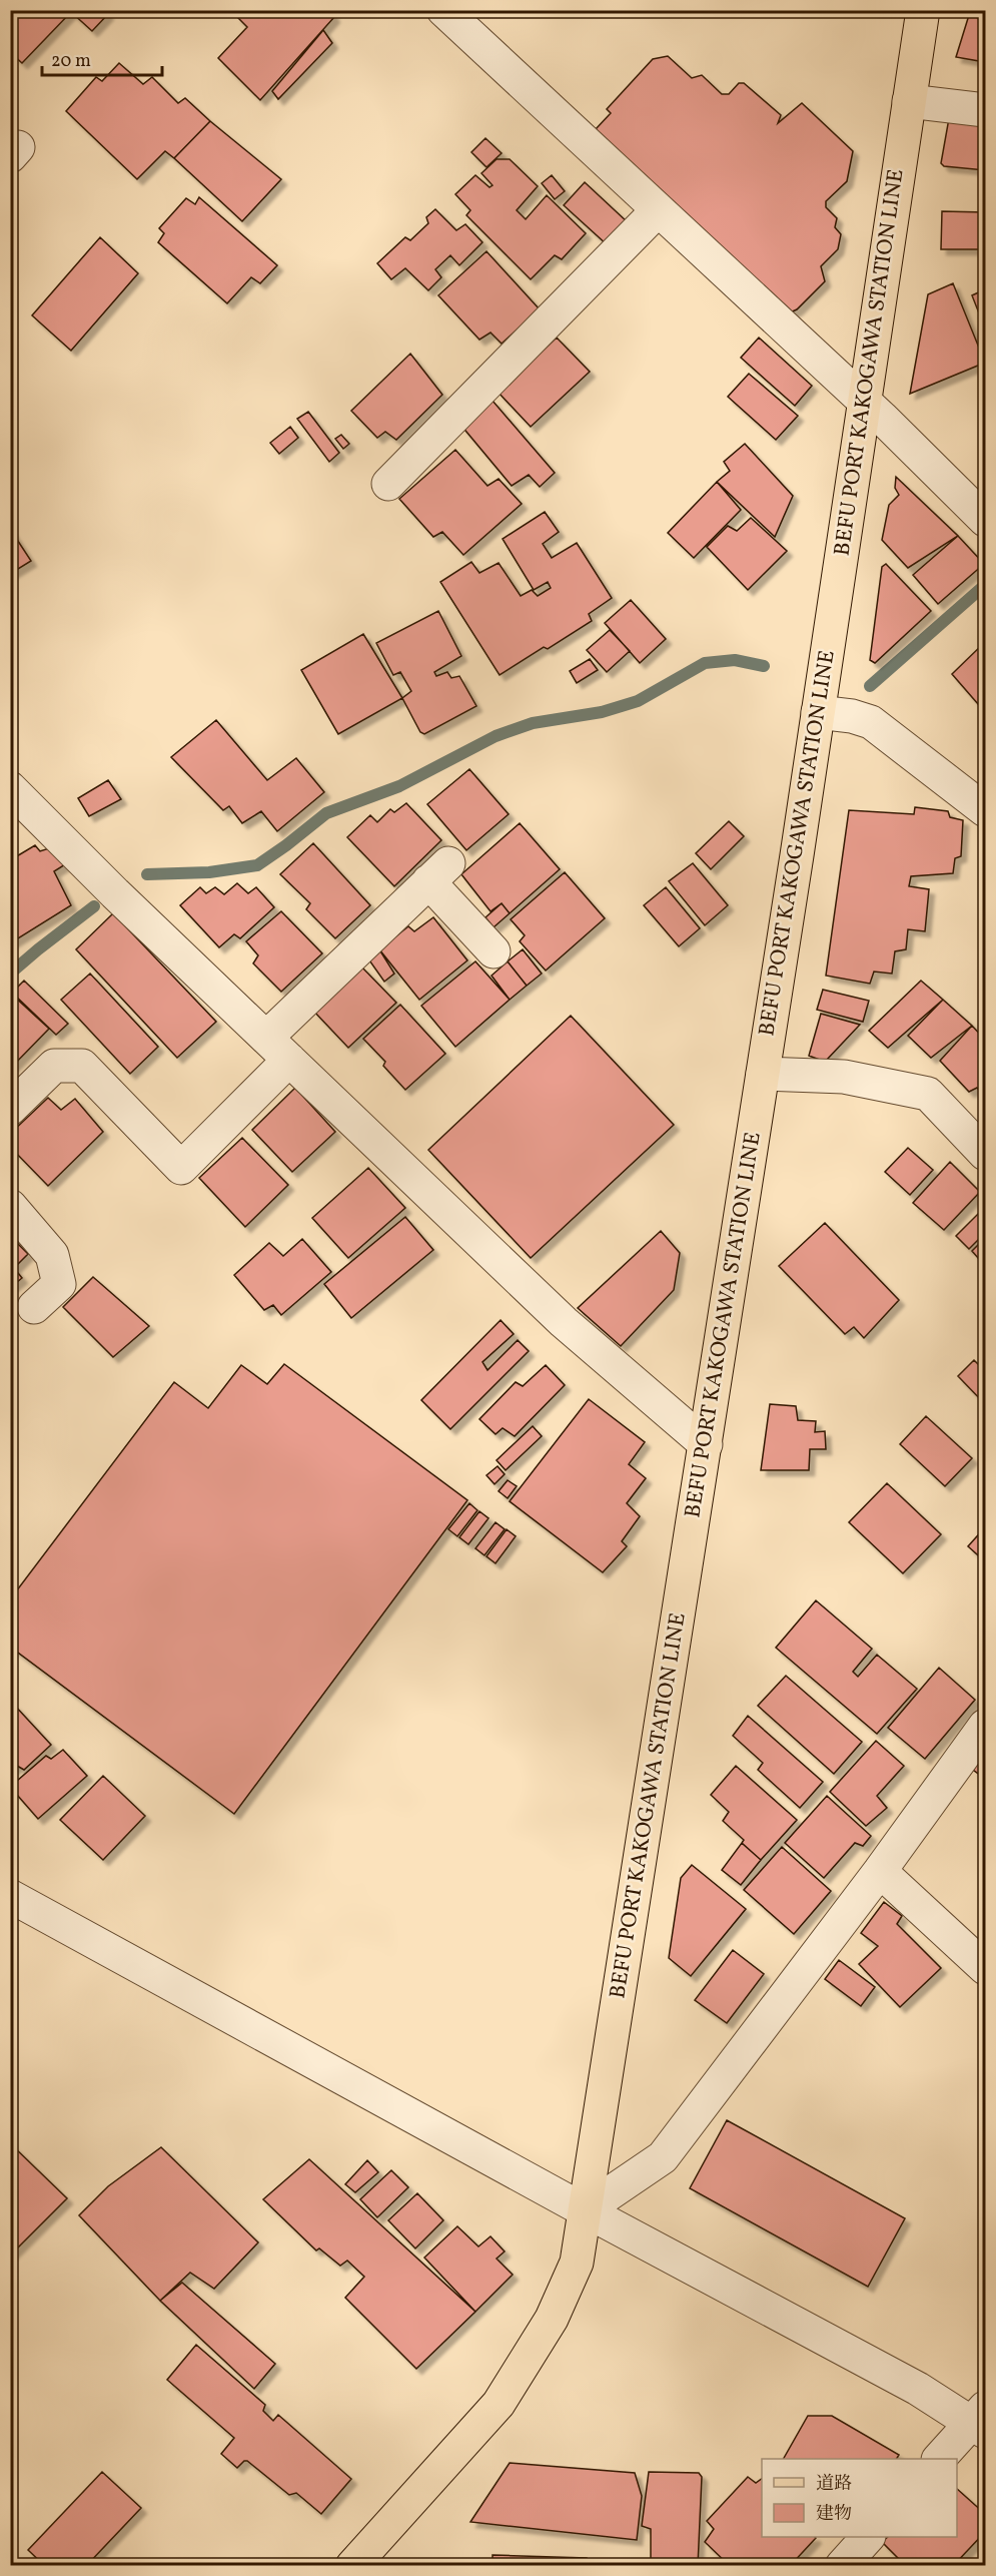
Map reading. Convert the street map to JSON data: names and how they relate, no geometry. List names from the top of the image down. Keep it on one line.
{"streets":{"main road":["BEFU PORT KAKOGAWA STATION LINE"]},"legend":["道路","建物"],"scale_bar":"20 m"}
